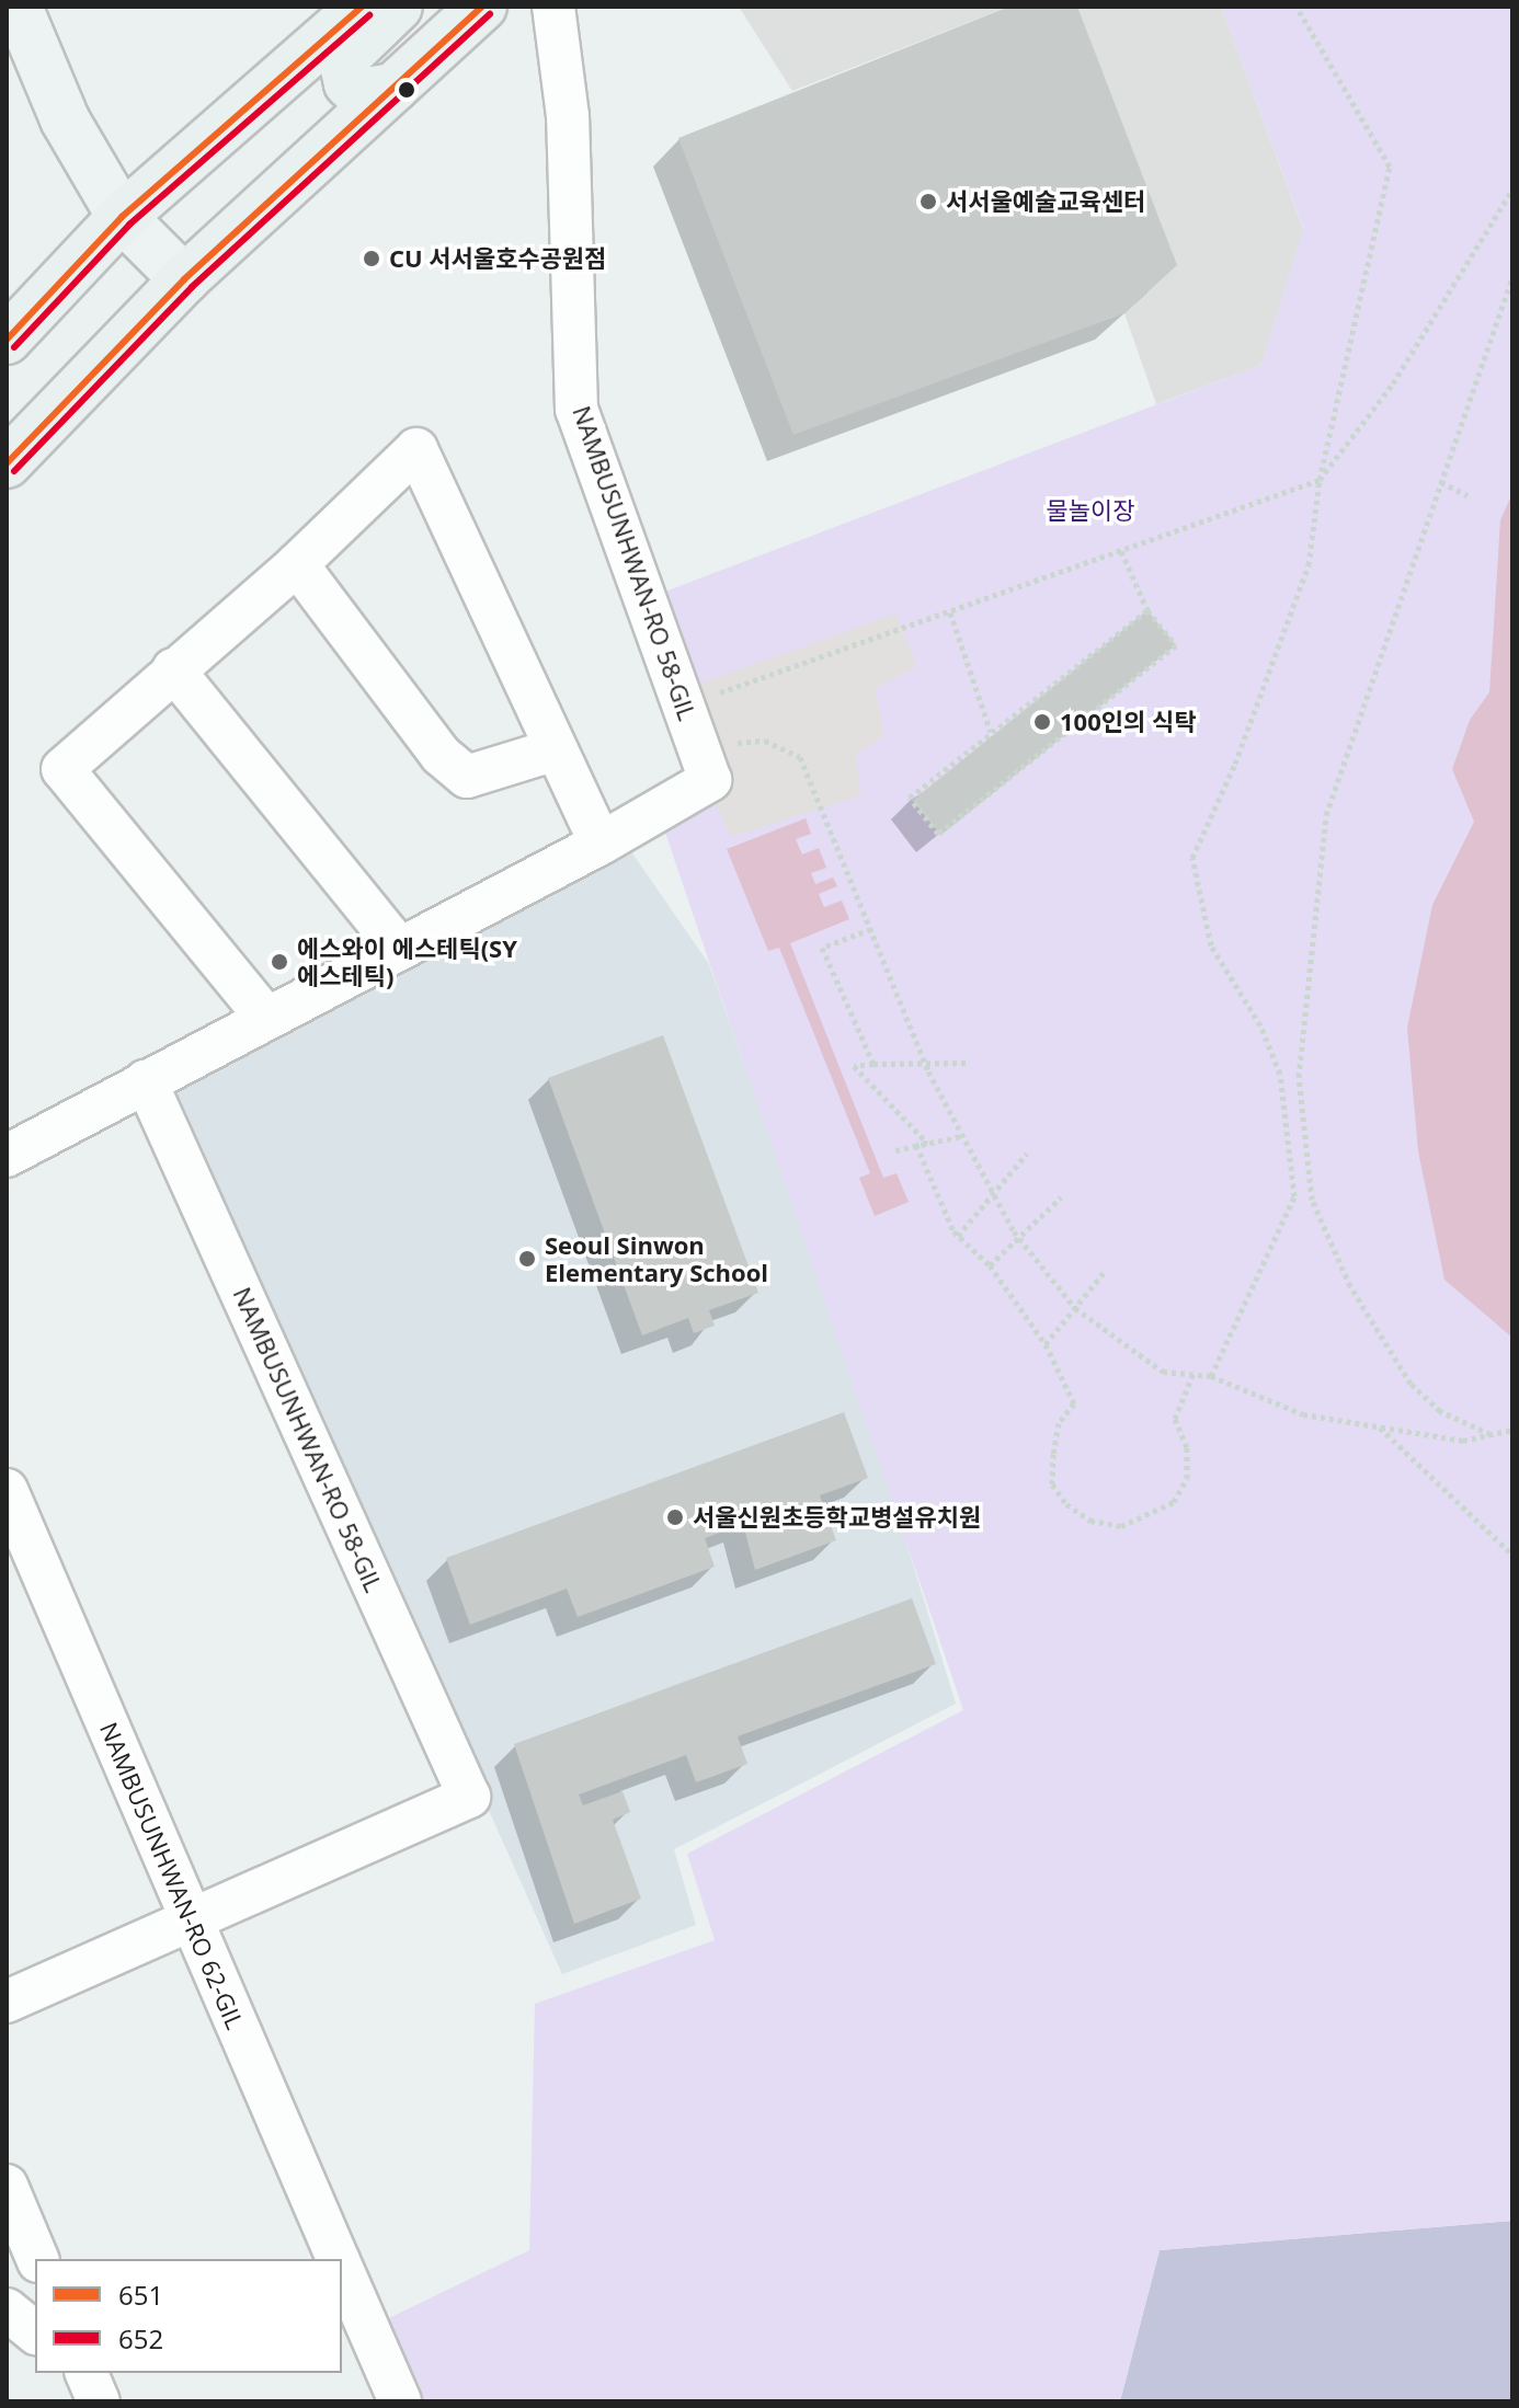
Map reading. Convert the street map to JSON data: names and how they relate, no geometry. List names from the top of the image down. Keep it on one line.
{"streets":{"street":["NAMBUSUNHWAN-RO 58-GIL","NAMBUSUNHWAN-RO 62-GIL"]},"crossings":[["NAMBUSUNHWAN-RO 58-GIL","NAMBUSUNHWAN-RO 62-GIL"]],"parks":["물놀이장"],"places":["서서울예술교육센터","CU 서서울호수공원점","100인의 식탁","에스와이 에스테틱(SY 에스테틱)","Seoul Sinwon Elementary School","서울신원초등학교병설유치원"],"lines":["transit line 651","transit line 652"],"legend":["651","652"]}
